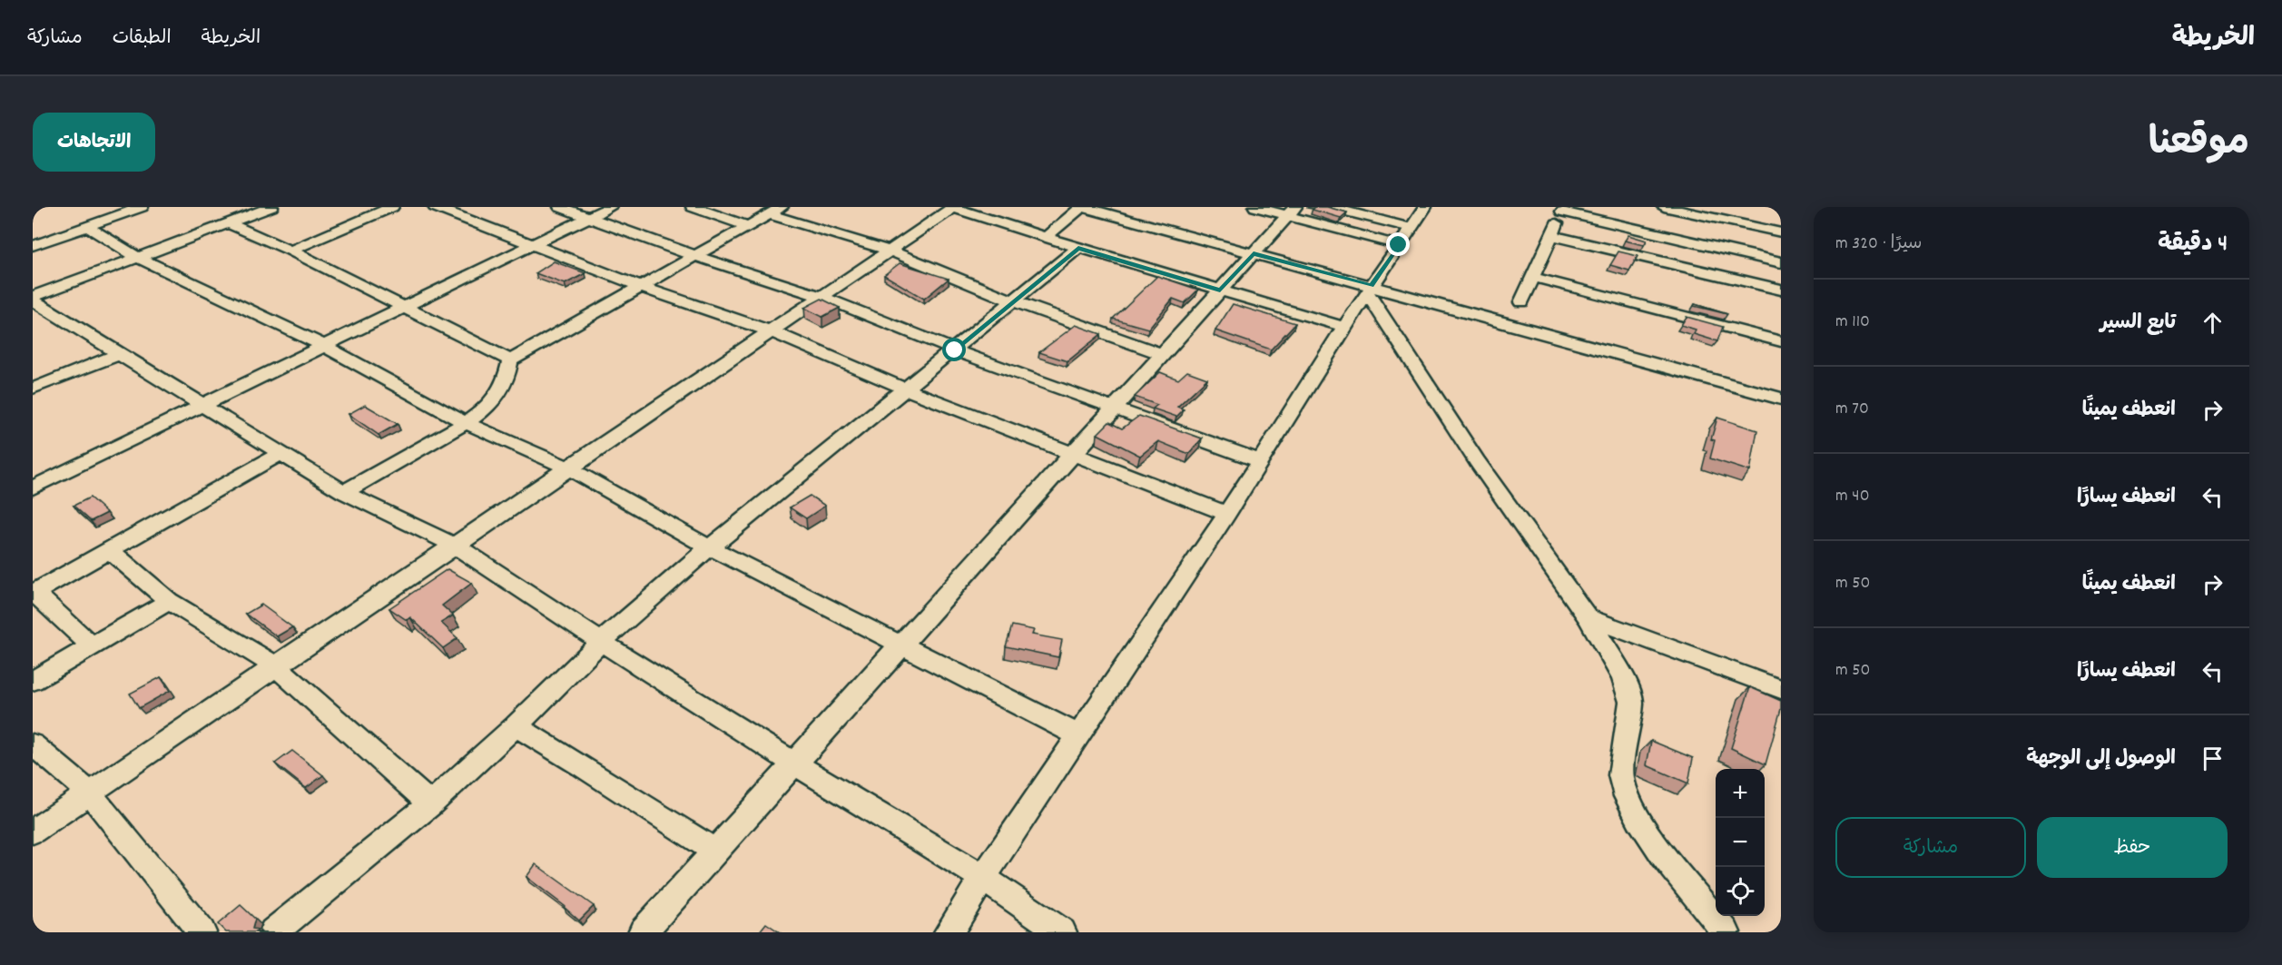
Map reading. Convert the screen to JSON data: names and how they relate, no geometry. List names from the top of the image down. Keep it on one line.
{"page":{"header":"الخريطة","nav":["الخريطة","الطبقات","مشاركة"],"title":"موقعنا","buttons":["الاتجاهات",["حفظ","مشاركة"]],"heading":["4 دقيقة","سيرًا · 320 m"],"list":[["تابع السير","110 m"],["انعطف يمينًا","70 m"],["انعطف يسارًا","40 m"],["انعطف يمينًا","50 m"],["انعطف يسارًا","50 m"],"الوصول إلى الوجهة"],"map_buttons":["+","−"]}}
